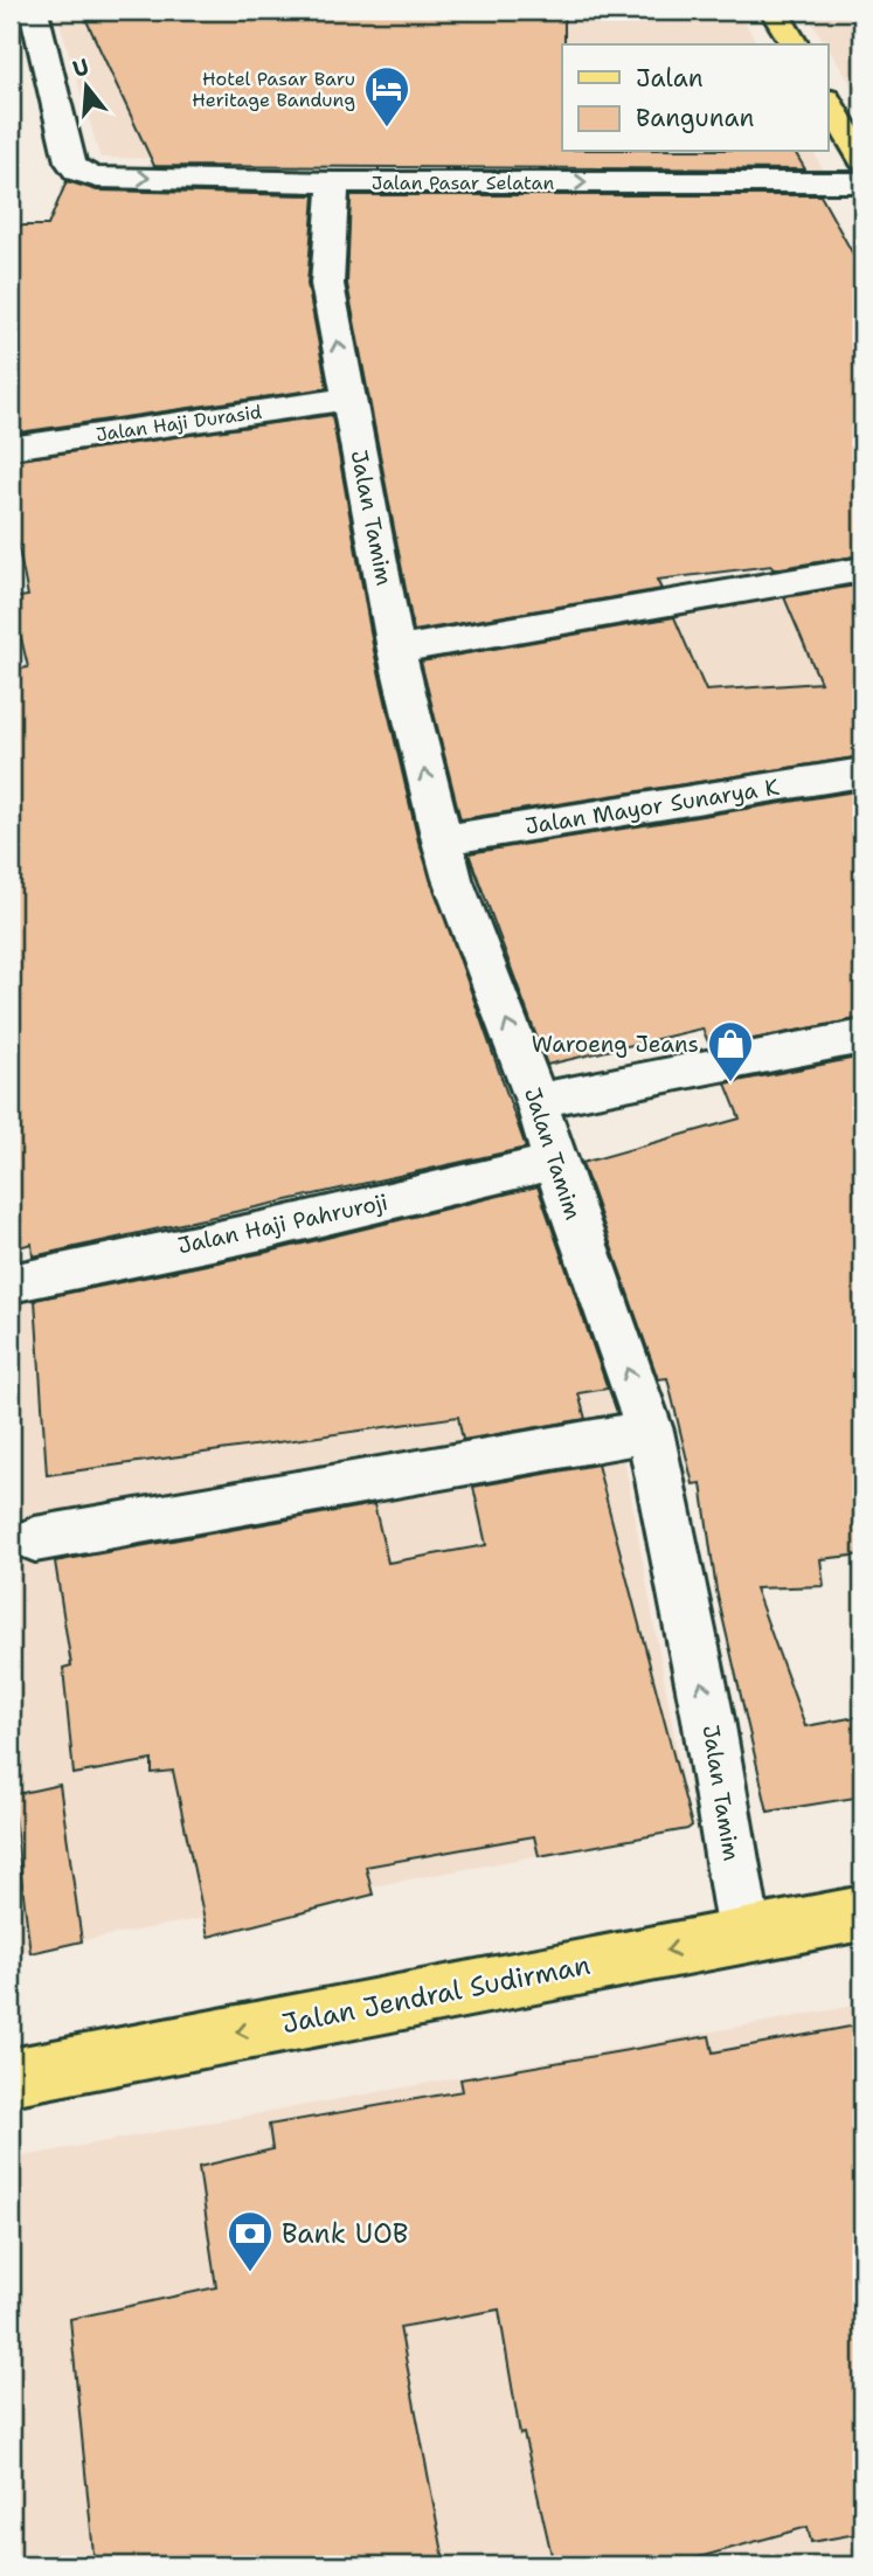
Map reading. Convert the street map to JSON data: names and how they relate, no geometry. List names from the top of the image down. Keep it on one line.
{"streets":{"main road":["Jalan Jendral Sudirman"],"street":["Jalan Pasar Selatan","Jalan Haji Durasid","Jalan Tamim","Jalan Mayor Sunarya K","Jalan Haji Pahruroji"]},"crossings":[["Jalan Pasar Selatan","Jalan Tamim"],["Jalan Haji Durasid","Jalan Tamim"],["Jalan Tamim","Jalan Mayor Sunarya K"],["Jalan Tamim","Jalan Haji Pahruroji"],["Jalan Tamim","Jalan Jendral Sudirman"]],"one_way":["Jalan Pasar Selatan","Jalan Tamim","Jalan Jendral Sudirman"],"places":{"hotel":["Hotel Pasar Baru Heritage Bandung"],"shop":["Waroeng Jeans"],"bank":["Bank UOB"]},"legend":["Jalan","Bangunan"],"north":"top"}
